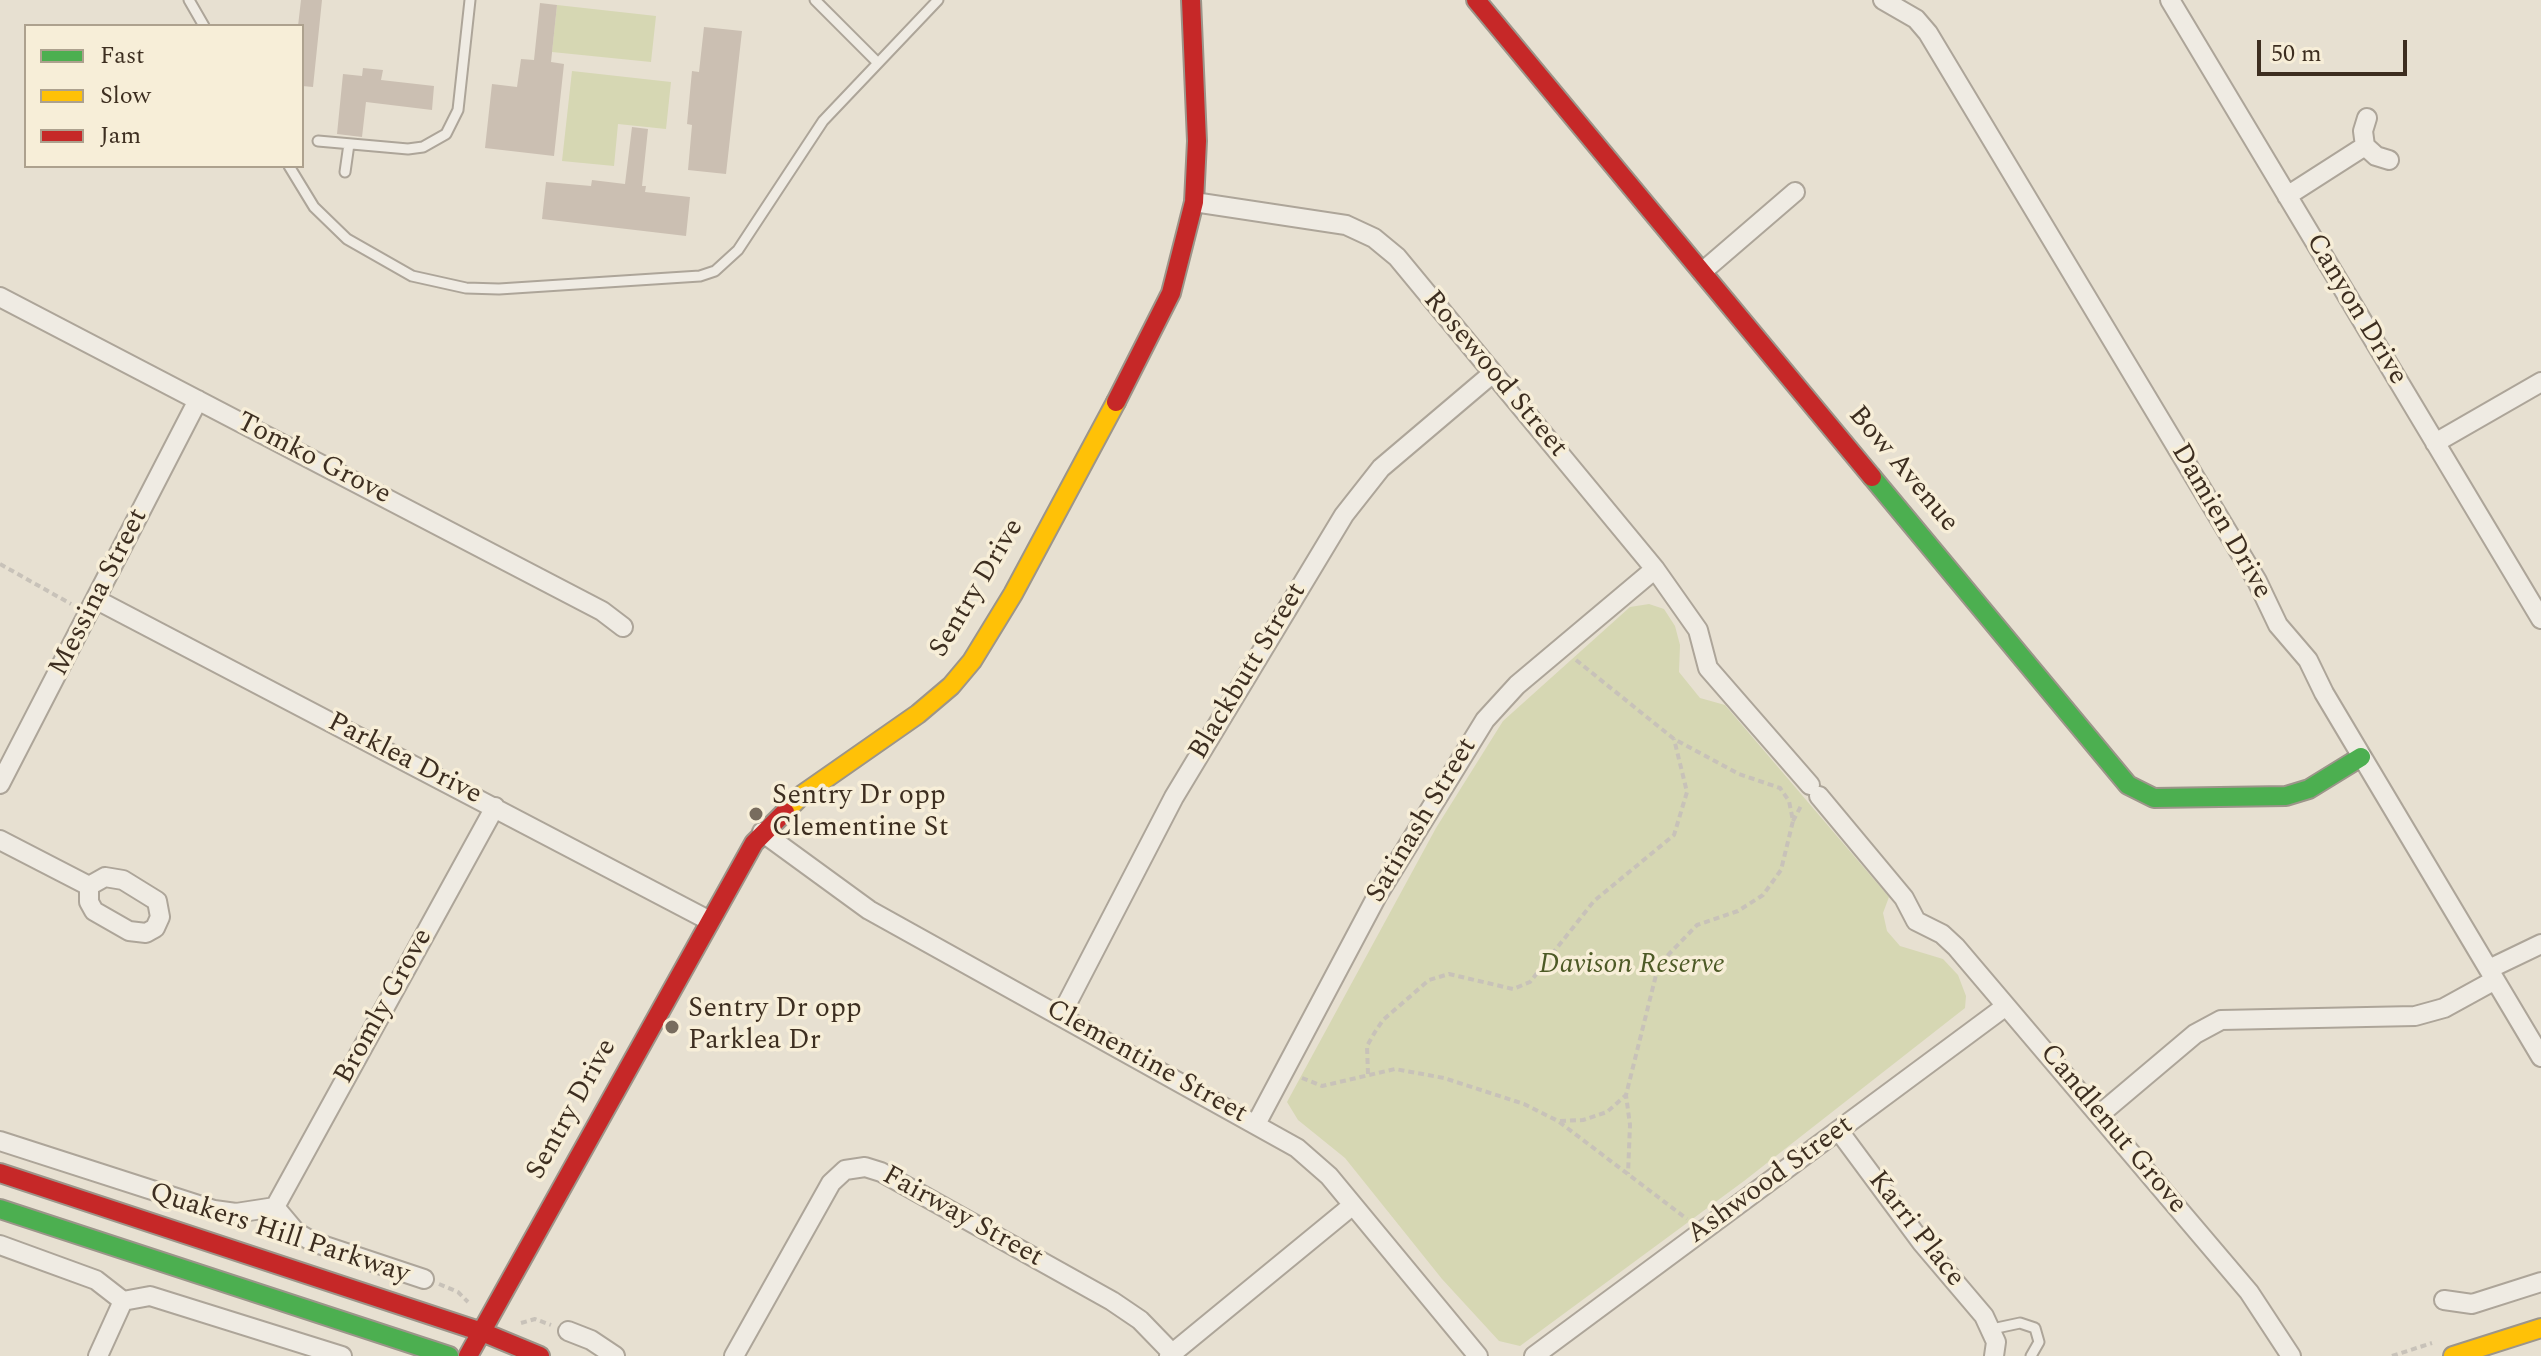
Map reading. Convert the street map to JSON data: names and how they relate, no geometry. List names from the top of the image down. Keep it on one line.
{"streets":{"street":["Canyon Drive","Rosewood Street","Tomko Grove","Bow Avenue","Damien Drive","Sentry Drive","Messina Street","Blackbutt Street","Parklea Drive","Satinash Street","Bromly Grove","Clementine Street","Candlenut Grove","Ashwood Street","Fairway Street","Karri Place","Quakers Hill Parkway"]},"crossings":[["Rosewood Street","Sentry Drive"],["Rosewood Street","Blackbutt Street"],["Rosewood Street","Satinash Street"],["Rosewood Street","Candlenut Grove"],["Tomko Grove","Messina Street"],["Bow Avenue","Damien Drive"],["Sentry Drive","Parklea Drive"],["Sentry Drive","Clementine Street"],["Sentry Drive","Quakers Hill Parkway"],["Messina Street","Parklea Drive"],["Blackbutt Street","Clementine Street"],["Parklea Drive","Bromly Grove"],["Satinash Street","Clementine Street"],["Candlenut Grove","Ashwood Street"],["Ashwood Street","Karri Place"]],"parks":["Davison Reserve"],"places":["Sentry Dr opp Clementine St","Sentry Dr opp Parklea Dr"],"legend":["Fast","Slow","Jam"],"scale_bar":"50 m"}
